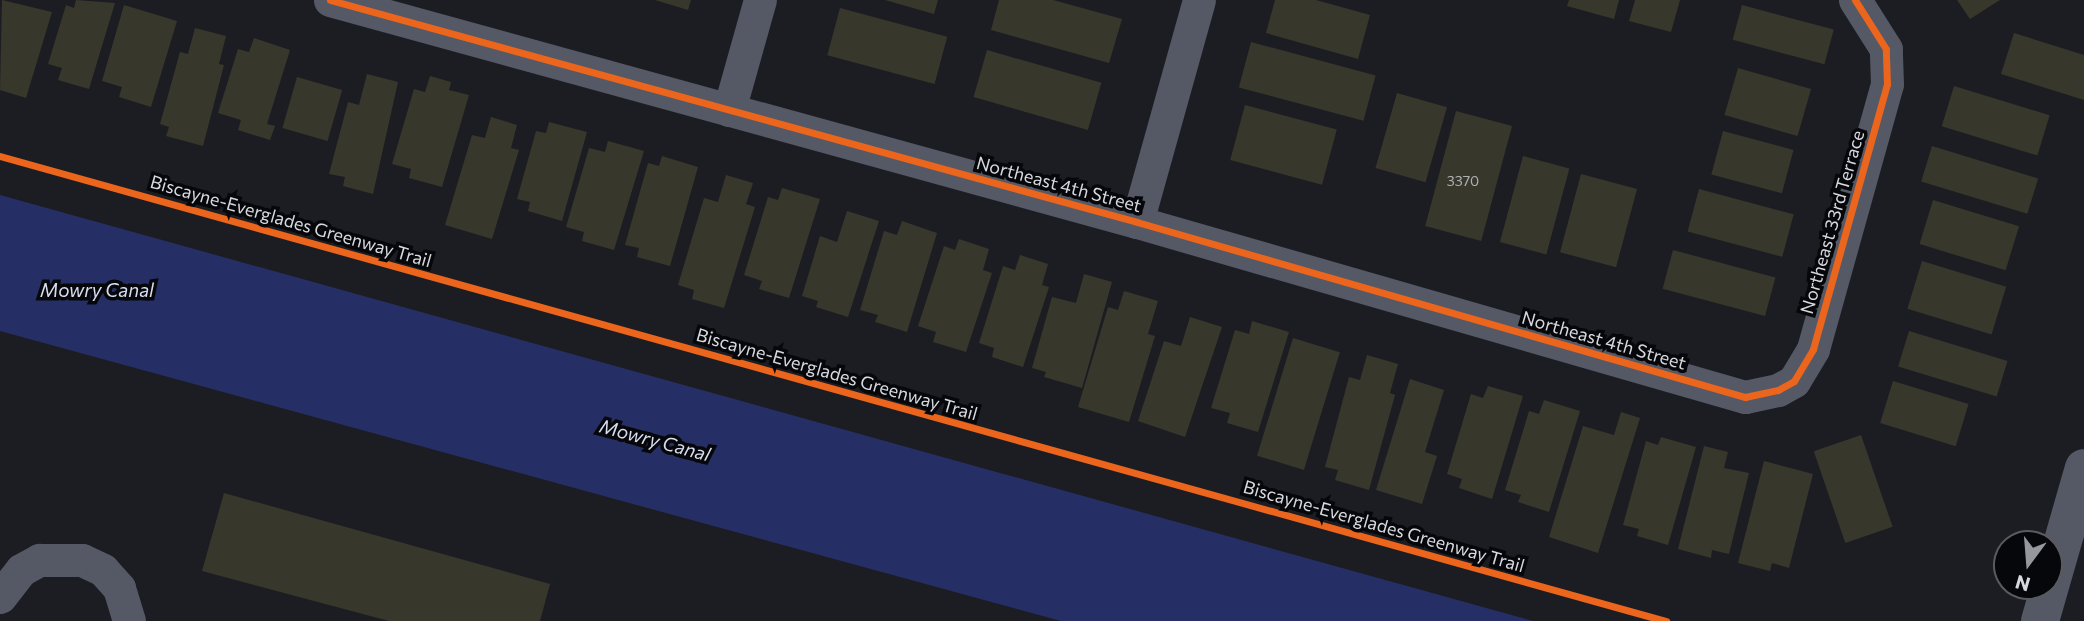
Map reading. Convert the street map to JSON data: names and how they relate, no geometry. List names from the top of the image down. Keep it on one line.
{"streets":{"street":["Northeast 4th Street","Northeast 33rd Terrace"],"cycle path":["Biscayne-Everglades Greenway Trail"]},"crossings":[["Northeast 4th Street","Northeast 33rd Terrace"]],"water":["Mowry Canal"],"house_numbers":["3370"],"north":"bottom"}
